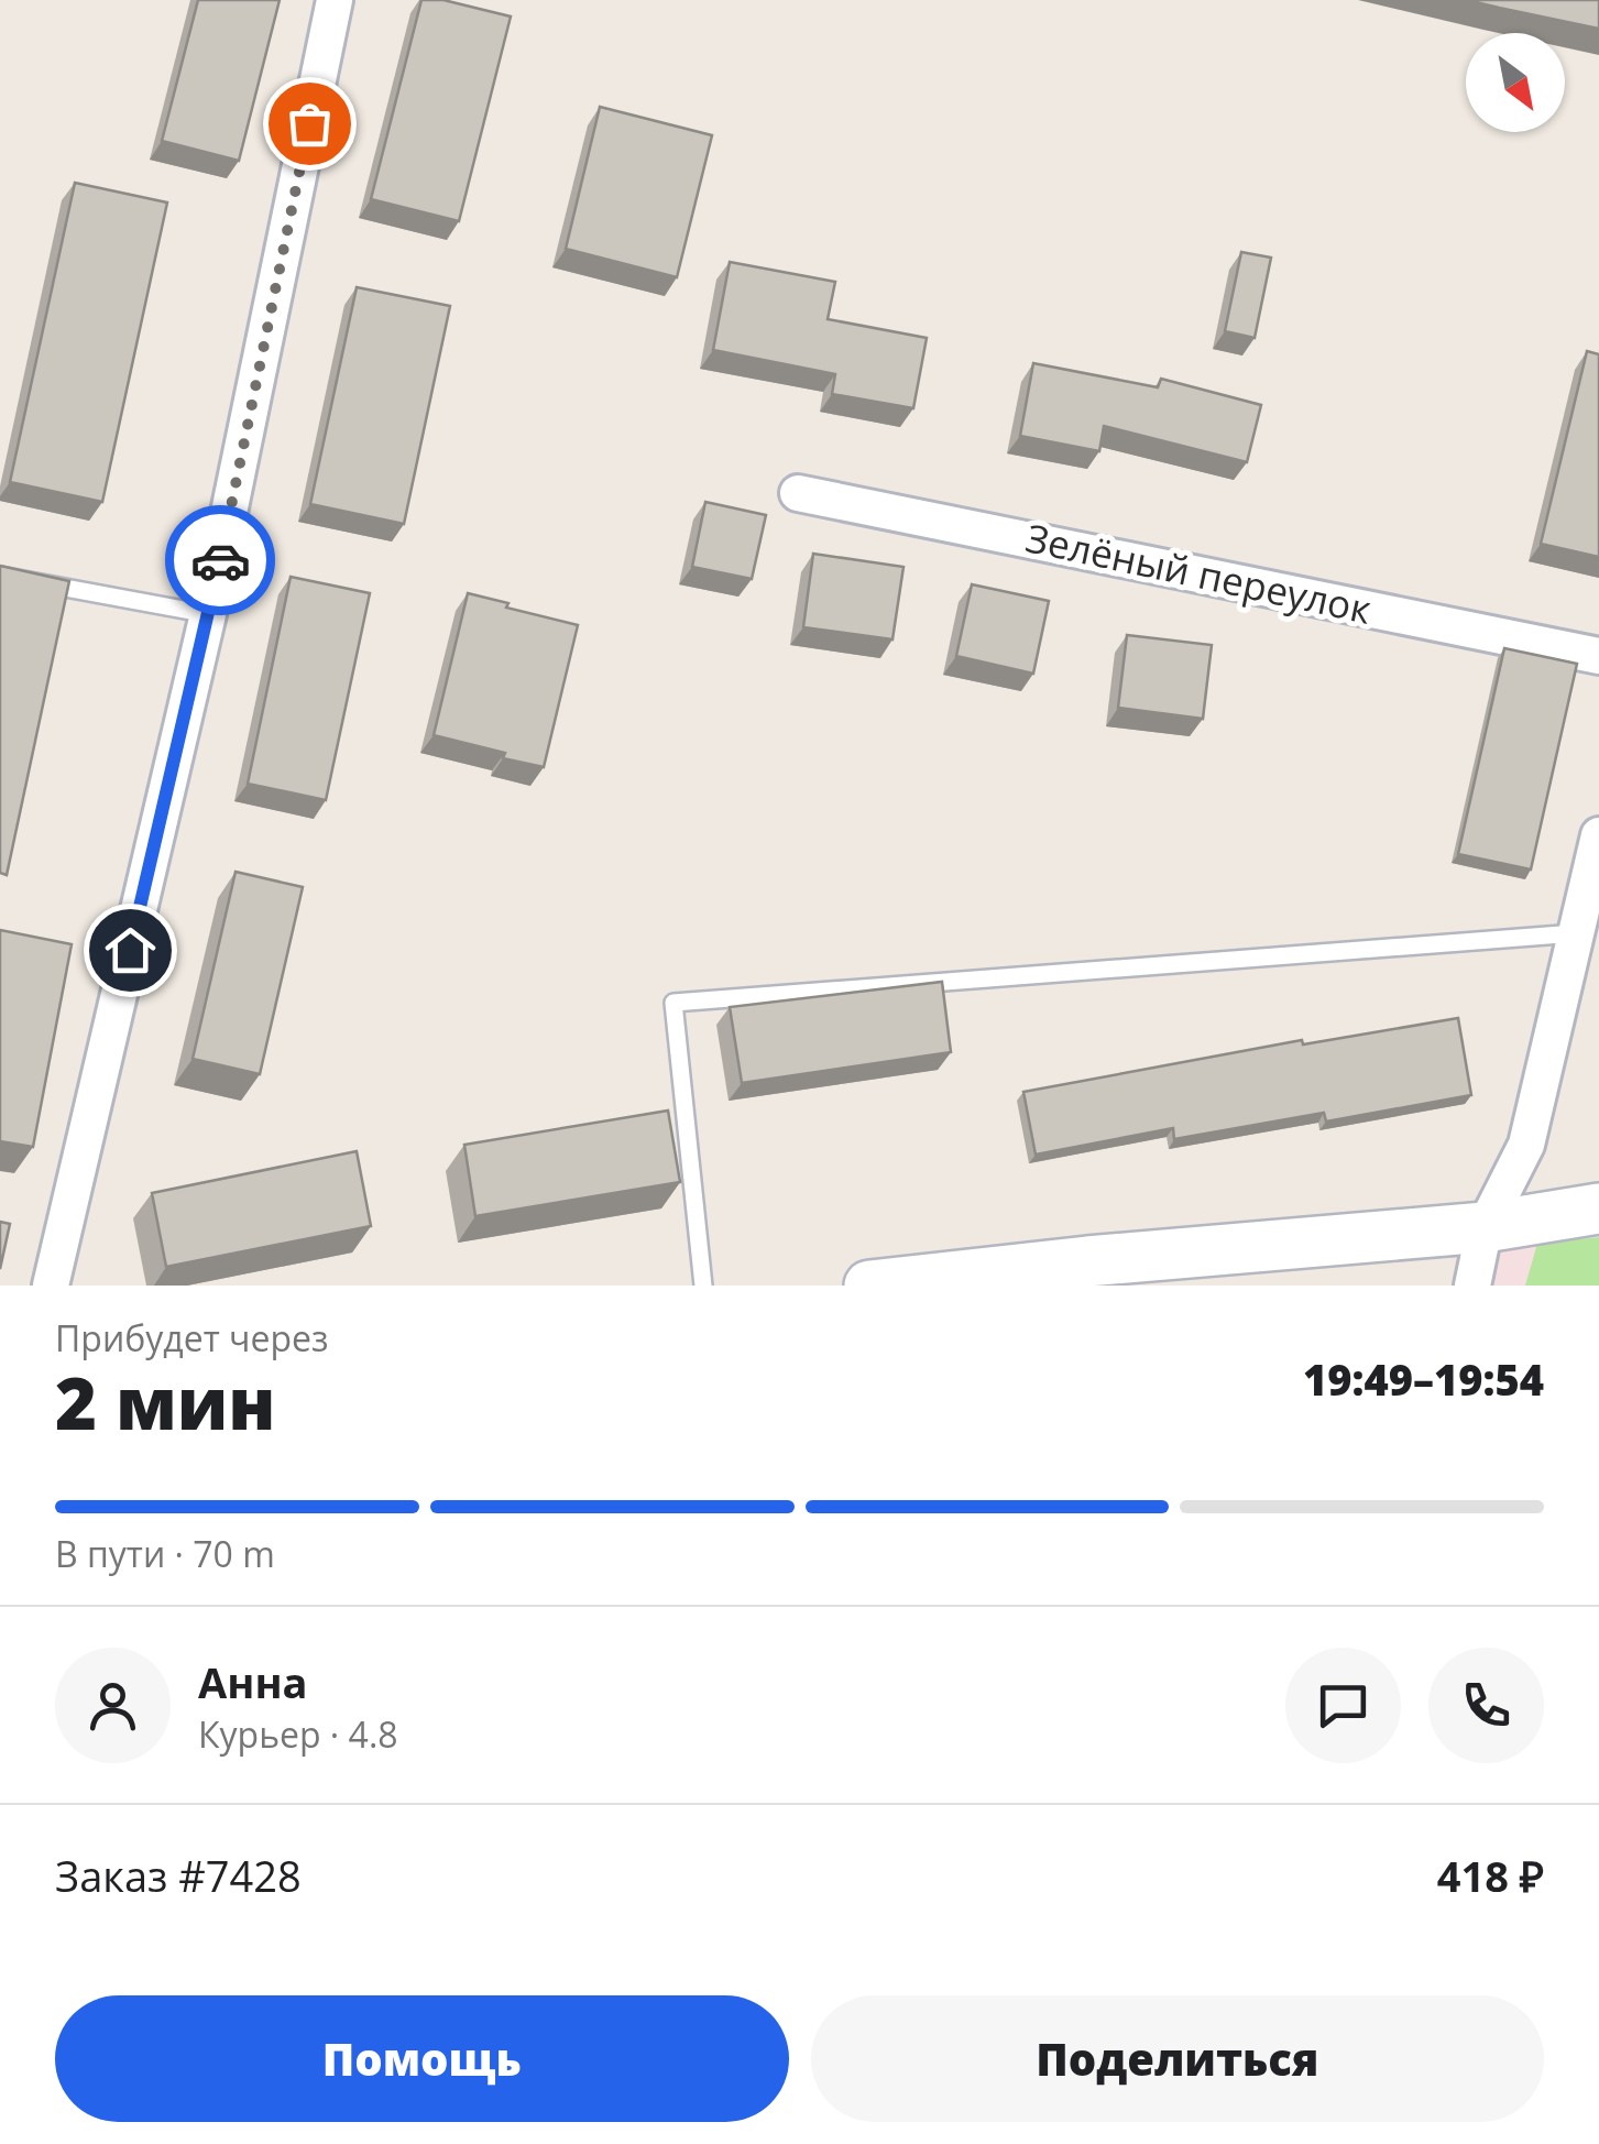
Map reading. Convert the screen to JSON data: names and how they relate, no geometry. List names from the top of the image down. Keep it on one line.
{"streets":{"street":["Зелёный переулок"]},"north":"bottom right","page":{"heading":["2 мин","Прибудет через","19:49–19:54"],"panel":["Анна","Курьер · 4.8","Заказ #7428","418 ₽"],"bar":"В пути · 70 m","buttons":["Помощь","Поделиться"]}}
